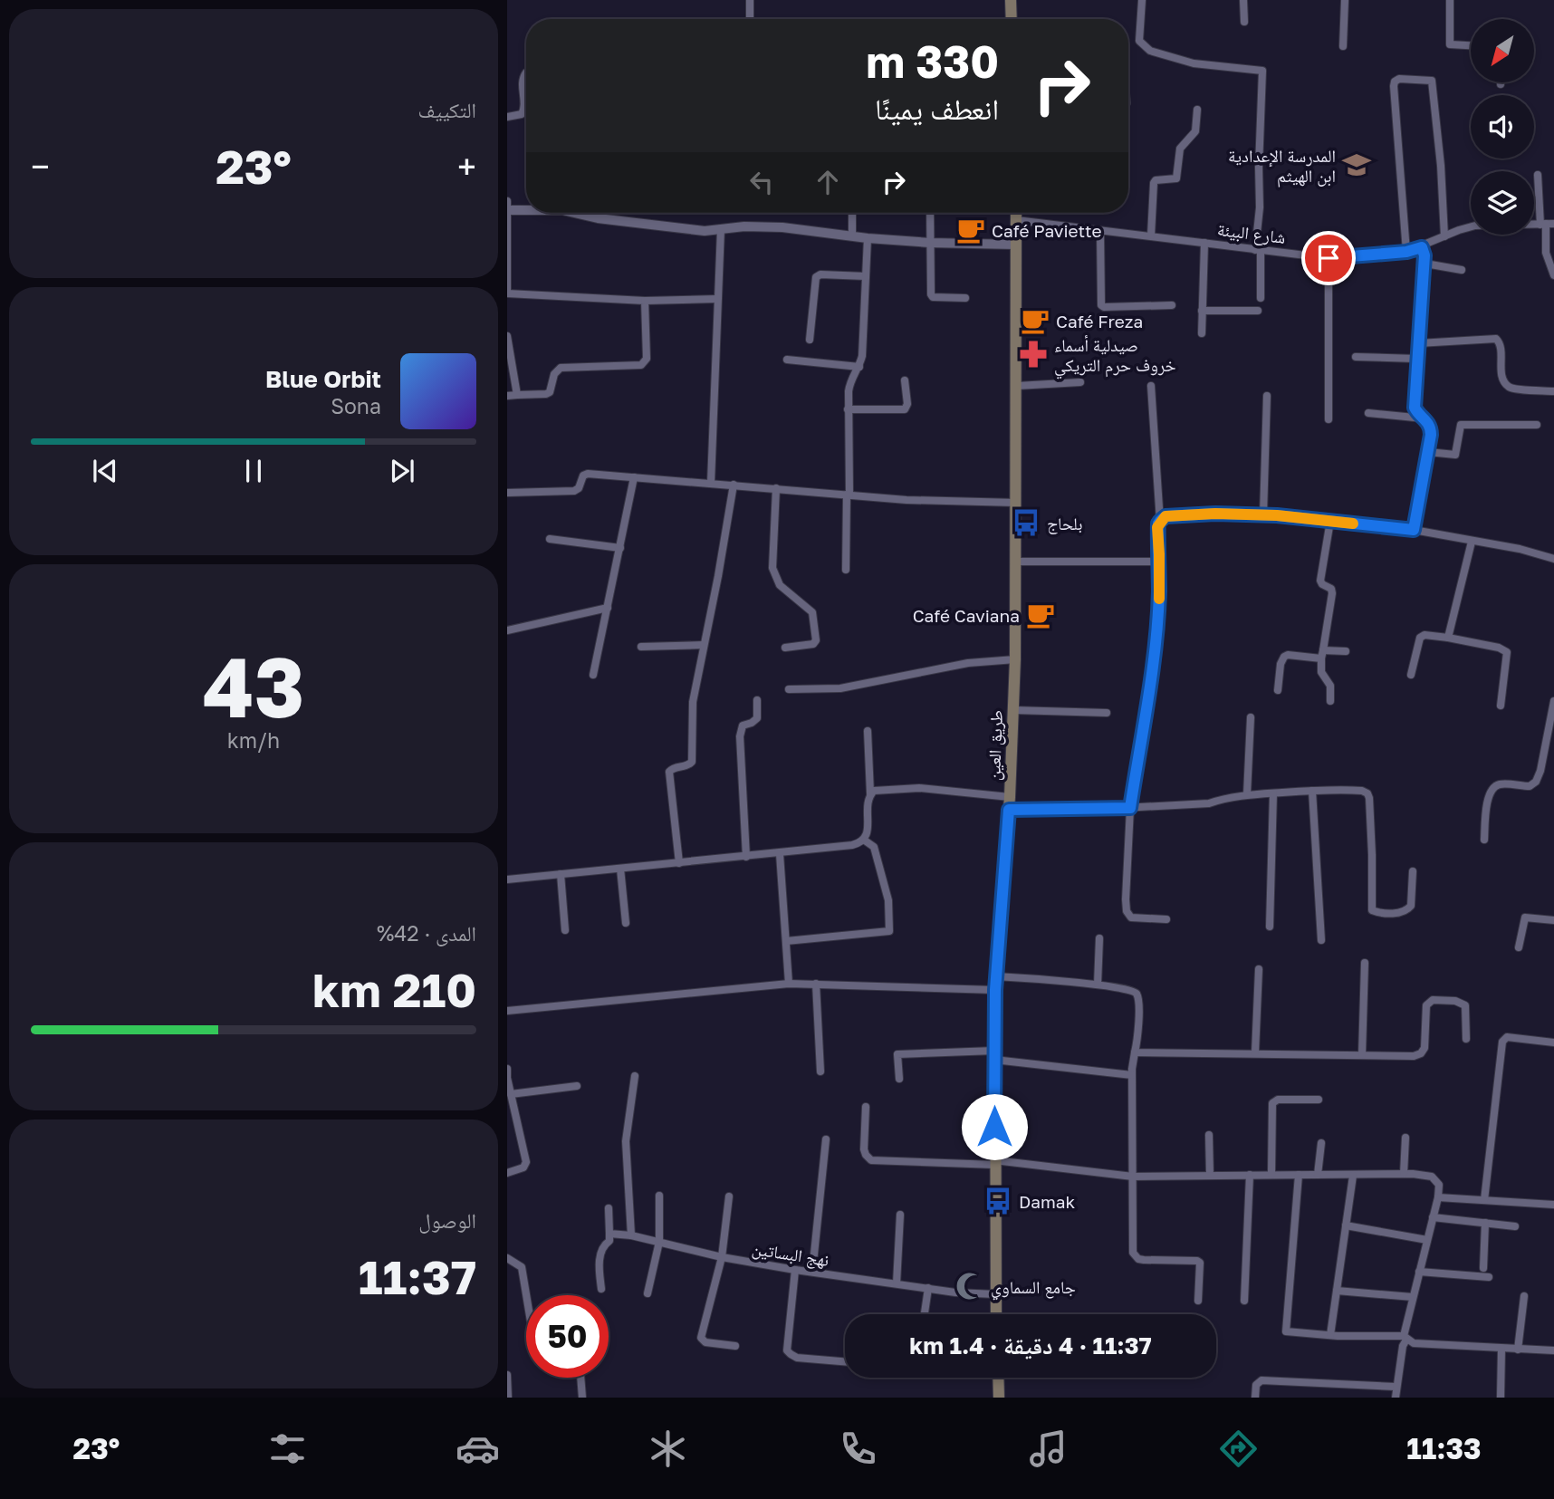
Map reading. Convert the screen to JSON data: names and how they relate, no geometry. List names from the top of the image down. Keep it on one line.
{"streets":{"main road":["طريق العين"],"street":["شارع البيئة","نهج البساتين"]},"crossings":[["شارع البيئة","طريق العين"],["طريق العين","نهج البساتين"]],"places":{"school or university":["المدرسة الإعدادية ابن الهيثم"],"cafe":["Café Paviette","Café Freza","Café Caviana"],"pharmacy":["صيدلية أسماء خروف حرم التريكي"],"bus stop":["بلحاج","Damak"],"mosque":["جامع السماوي"]},"north":"bottom left","page":{"tile":["التكييف",["43","km/h"],["المدى · 42%","210 km"],["الوصول","11:37"]],"turn":["330 m","انعطف يمينًا"],"heat":["−","23°","+"],"song":["Blue Orbit","Sona"],"limit":"50","trip":"11:37 · 4 دقيقة · 1.4 km","tabs":["11:33","23°"]}}
